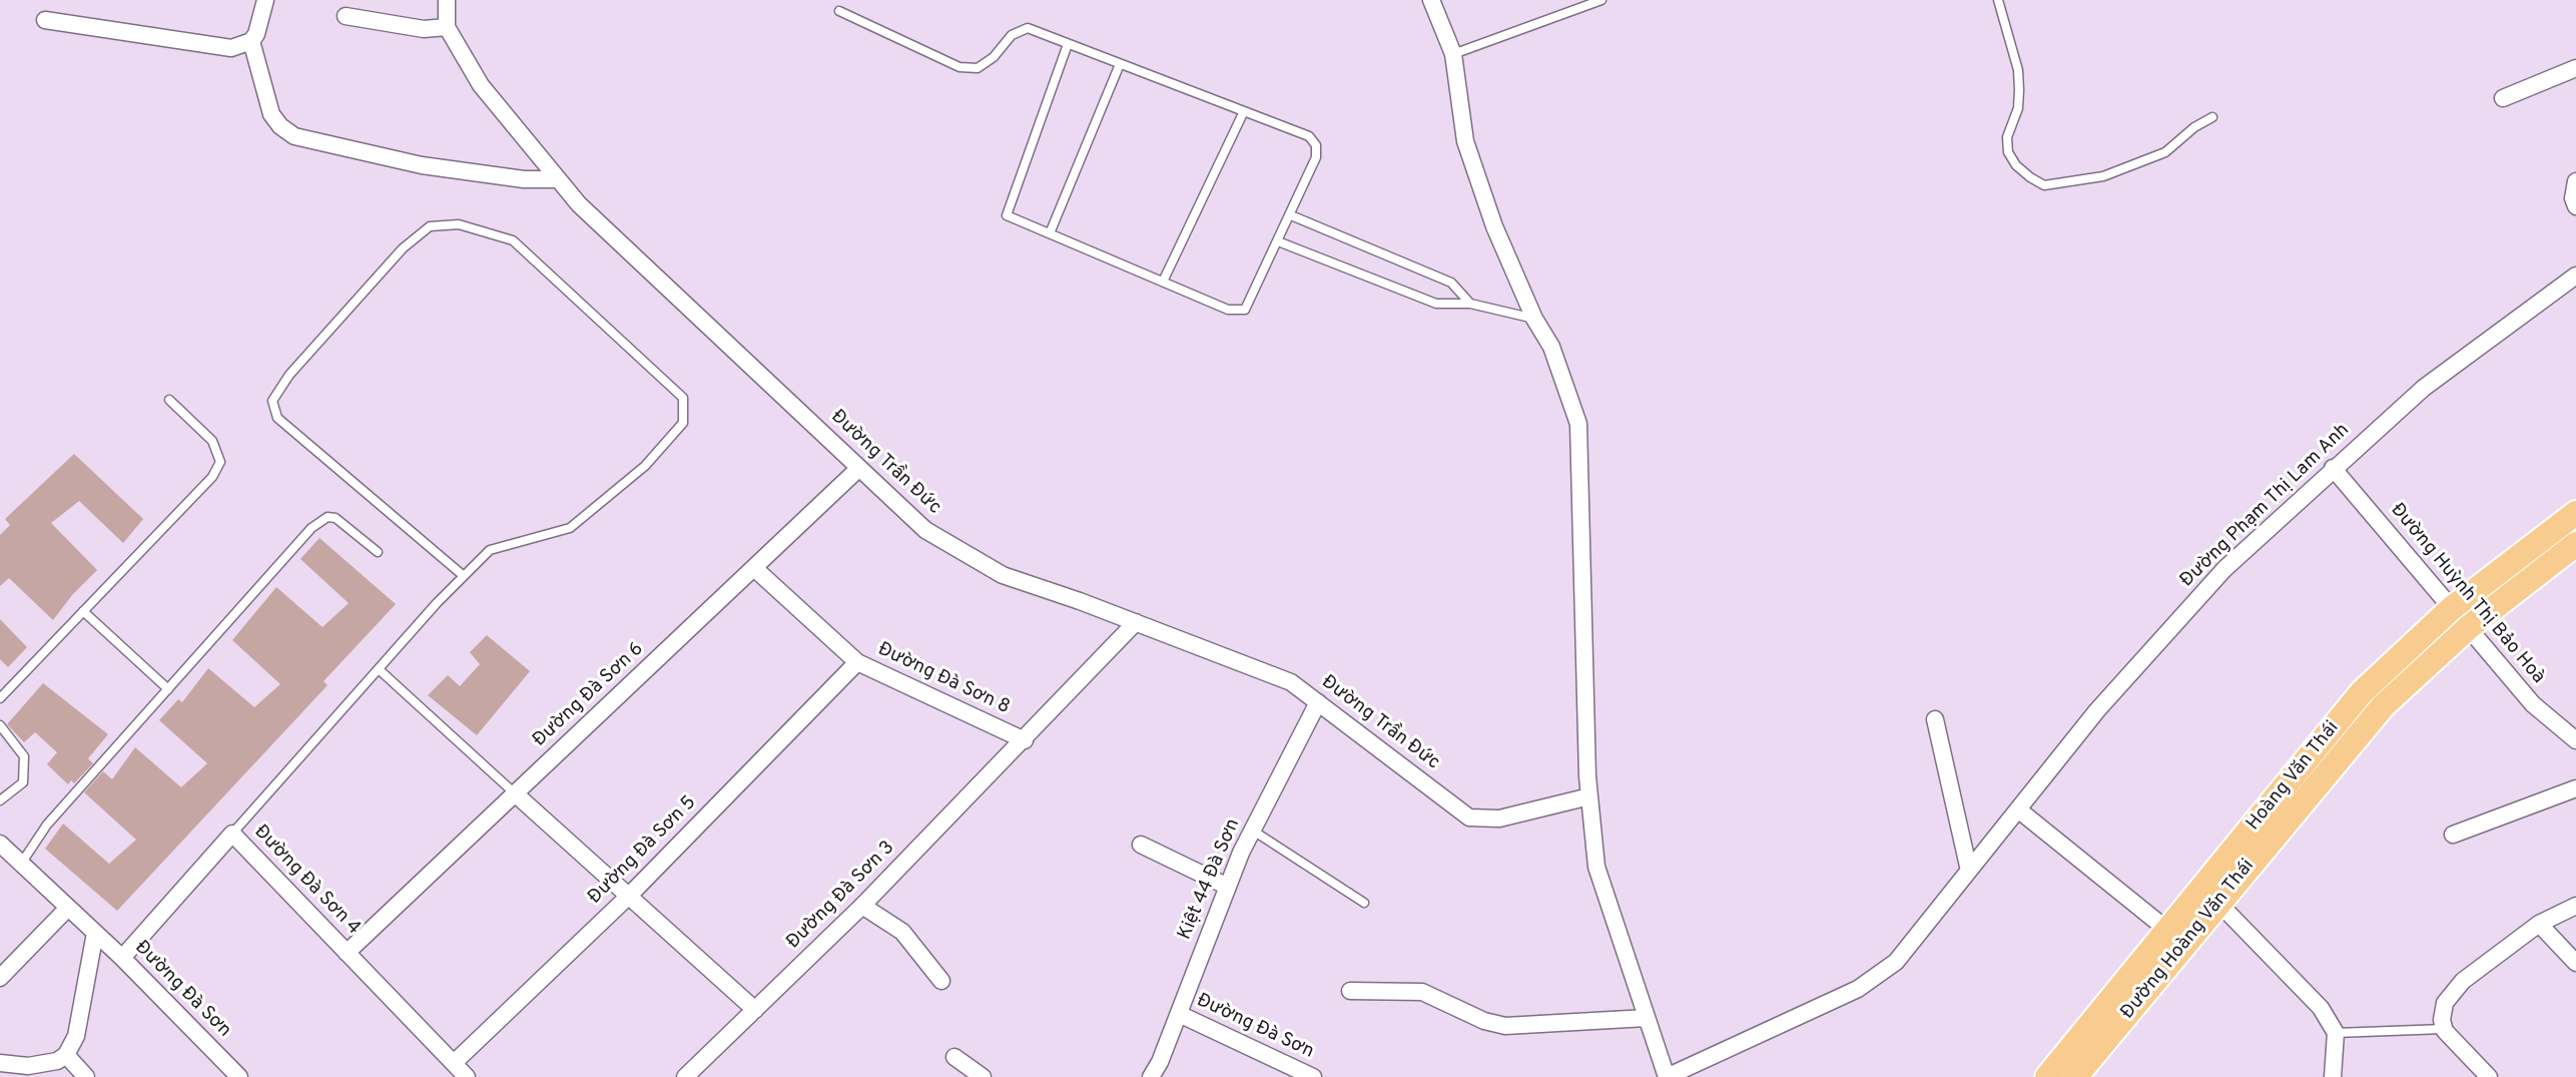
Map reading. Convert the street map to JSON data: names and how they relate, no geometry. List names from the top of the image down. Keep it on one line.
{"streets":{"main road":["Hoàng Văn Thái","Đường Hoàng Văn Thái"],"street":["Đường Trần Đức","Đường Phạm Thị Lam Anh","Đường Huỳnh Thị Bảo Hoà","Đường Đà Sơn 8","Đường Đà Sơn 6","Đường Đà Sơn 5","Kiệt 44 Đà Sơn","Đường Đà Sơn 4","Đường Đà Sơn 3","Đường Đà Sơn"]},"crossings":[["Đường Trần Đức","Đường Đà Sơn 6"],["Đường Trần Đức","Kiệt 44 Đà Sơn"],["Đường Trần Đức","Đường Đà Sơn 3"],["Đường Phạm Thị Lam Anh","Đường Huỳnh Thị Bảo Hoà"],["Đường Huỳnh Thị Bảo Hoà","Hoàng Văn Thái"],["Đường Huỳnh Thị Bảo Hoà","Đường Hoàng Văn Thái"],["Đường Đà Sơn 8","Đường Đà Sơn 6"],["Đường Đà Sơn 8","Đường Đà Sơn 5"],["Đường Đà Sơn 8","Đường Đà Sơn 3"],["Đường Đà Sơn 6","Đường Đà Sơn 4"],["Đường Đà Sơn 5","Đường Đà Sơn 4"],["Kiệt 44 Đà Sơn","Đường Đà Sơn"],["Đường Đà Sơn 4","Đường Đà Sơn"]]}
